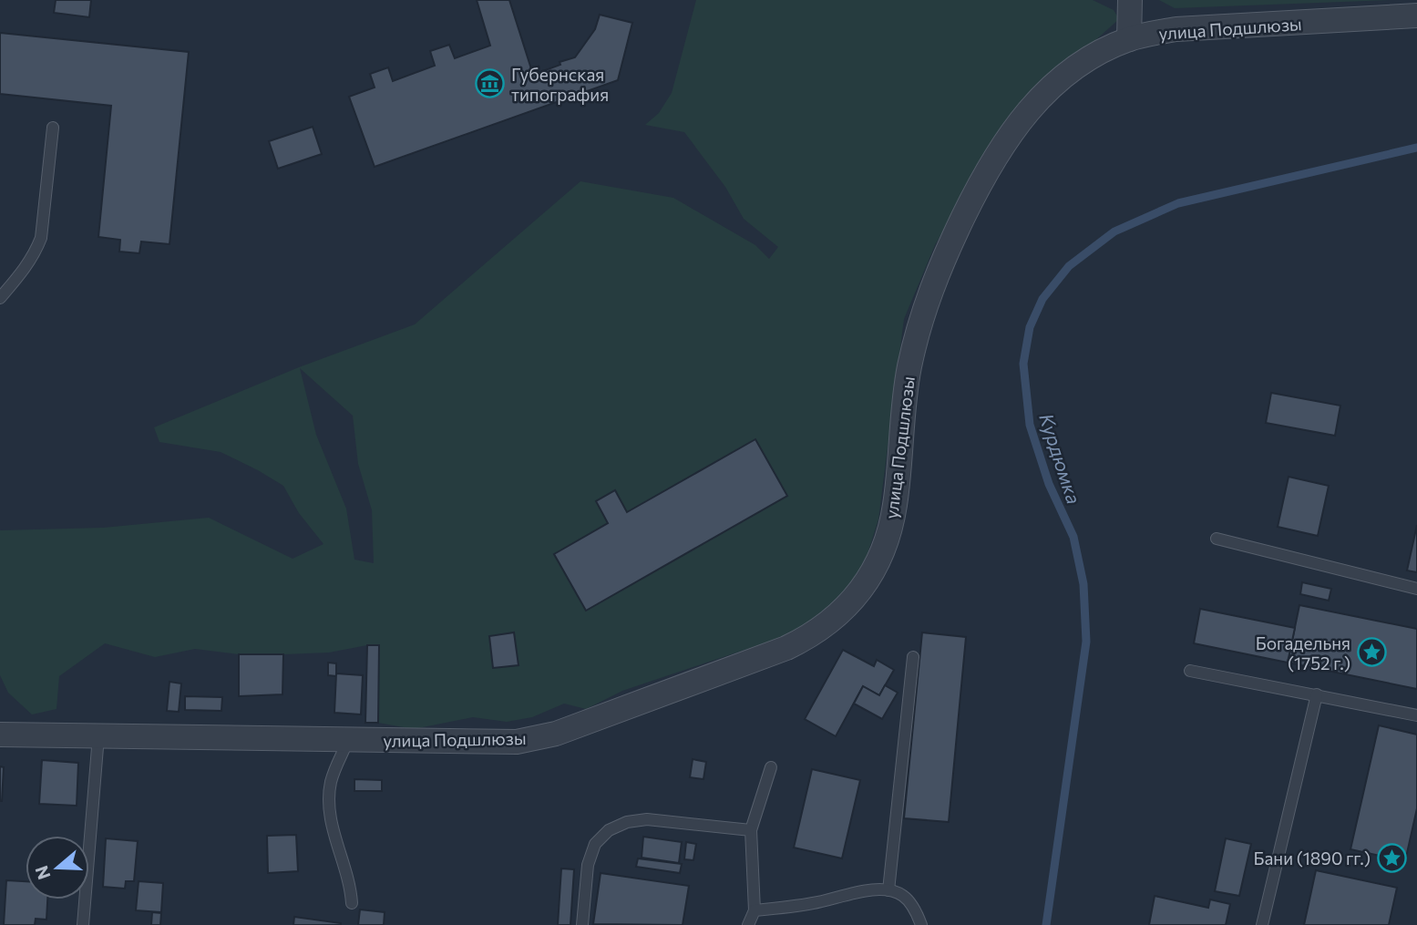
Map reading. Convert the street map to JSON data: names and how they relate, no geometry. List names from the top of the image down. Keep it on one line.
{"streets":{"street":["улица Подшлюзы"]},"water":["Курдюмка"],"places":{"museum":["Губернская типография"],"place":["Богадельня (1752 г.)","Бани (1890 гг.)"]},"north":"left"}
